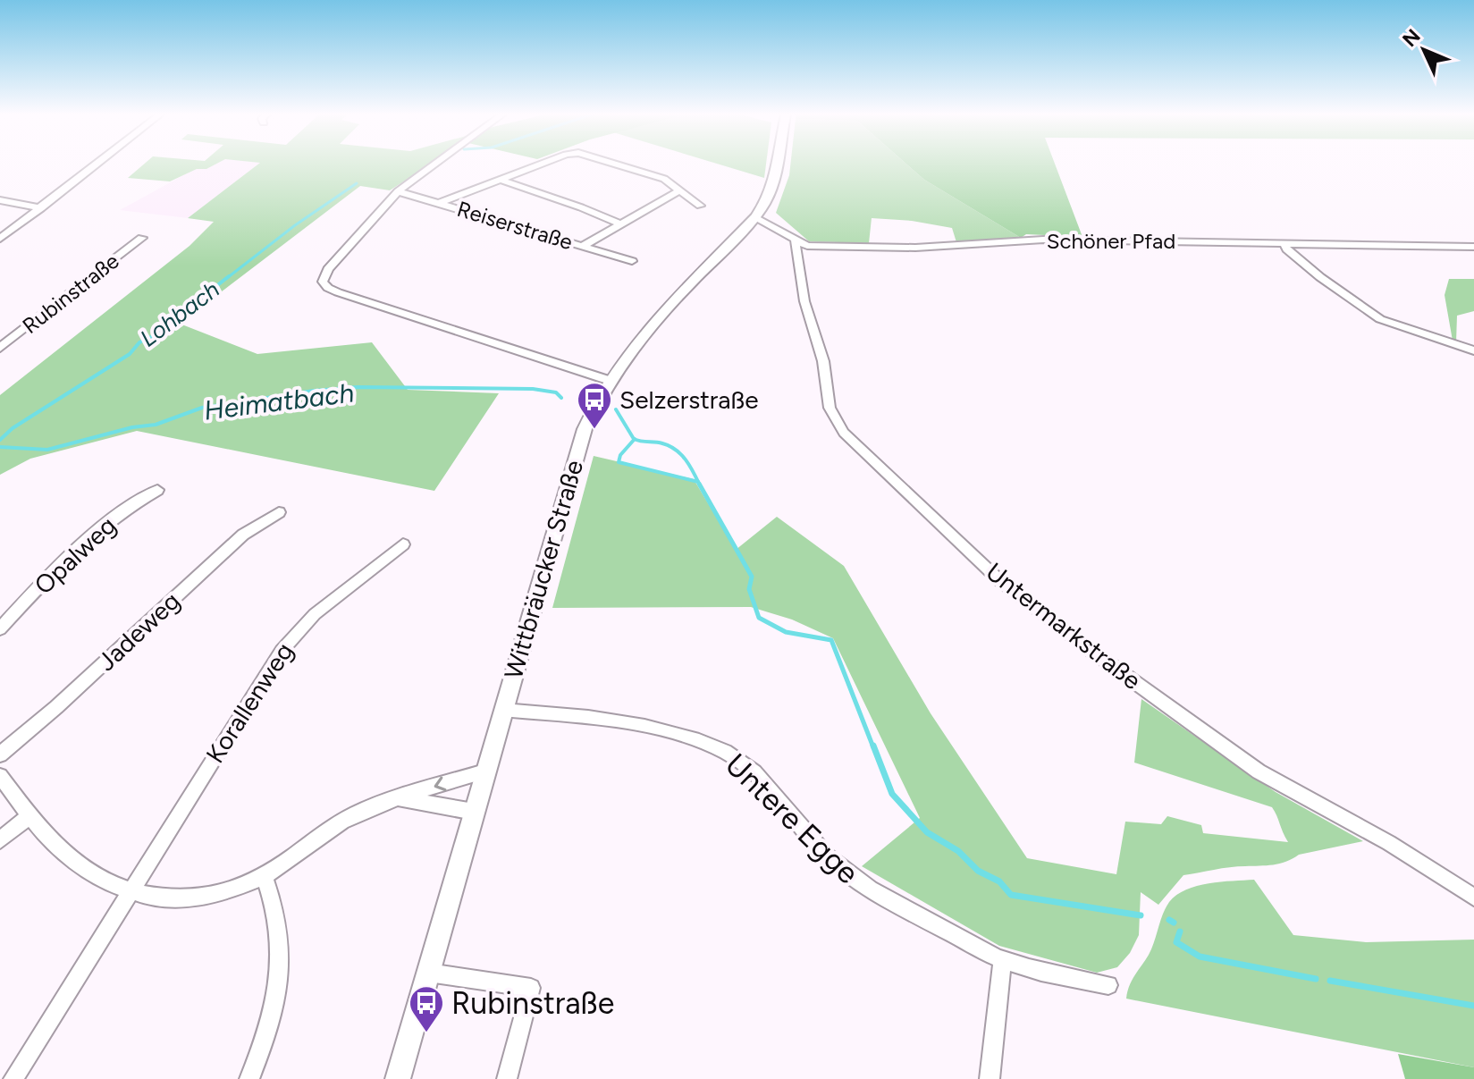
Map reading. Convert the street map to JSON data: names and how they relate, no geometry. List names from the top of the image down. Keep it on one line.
{"streets":{"main road":["Wittbräucker Straße"],"street":["Reiserstraße","Schöner Pfad","Rubinstraße","Opalweg","Untermarkstraße","Jadeweg","Korallenweg","Untere Egge"]},"crossings":[["Schöner Pfad","Wittbräucker Straße"],["Schöner Pfad","Untermarkstraße"],["Wittbräucker Straße","Untere Egge"]],"water":["Lohbach","Heimatbach"],"places":{"bus stop":["Selzerstraße","Rubinstraße"]},"north":"top left"}
